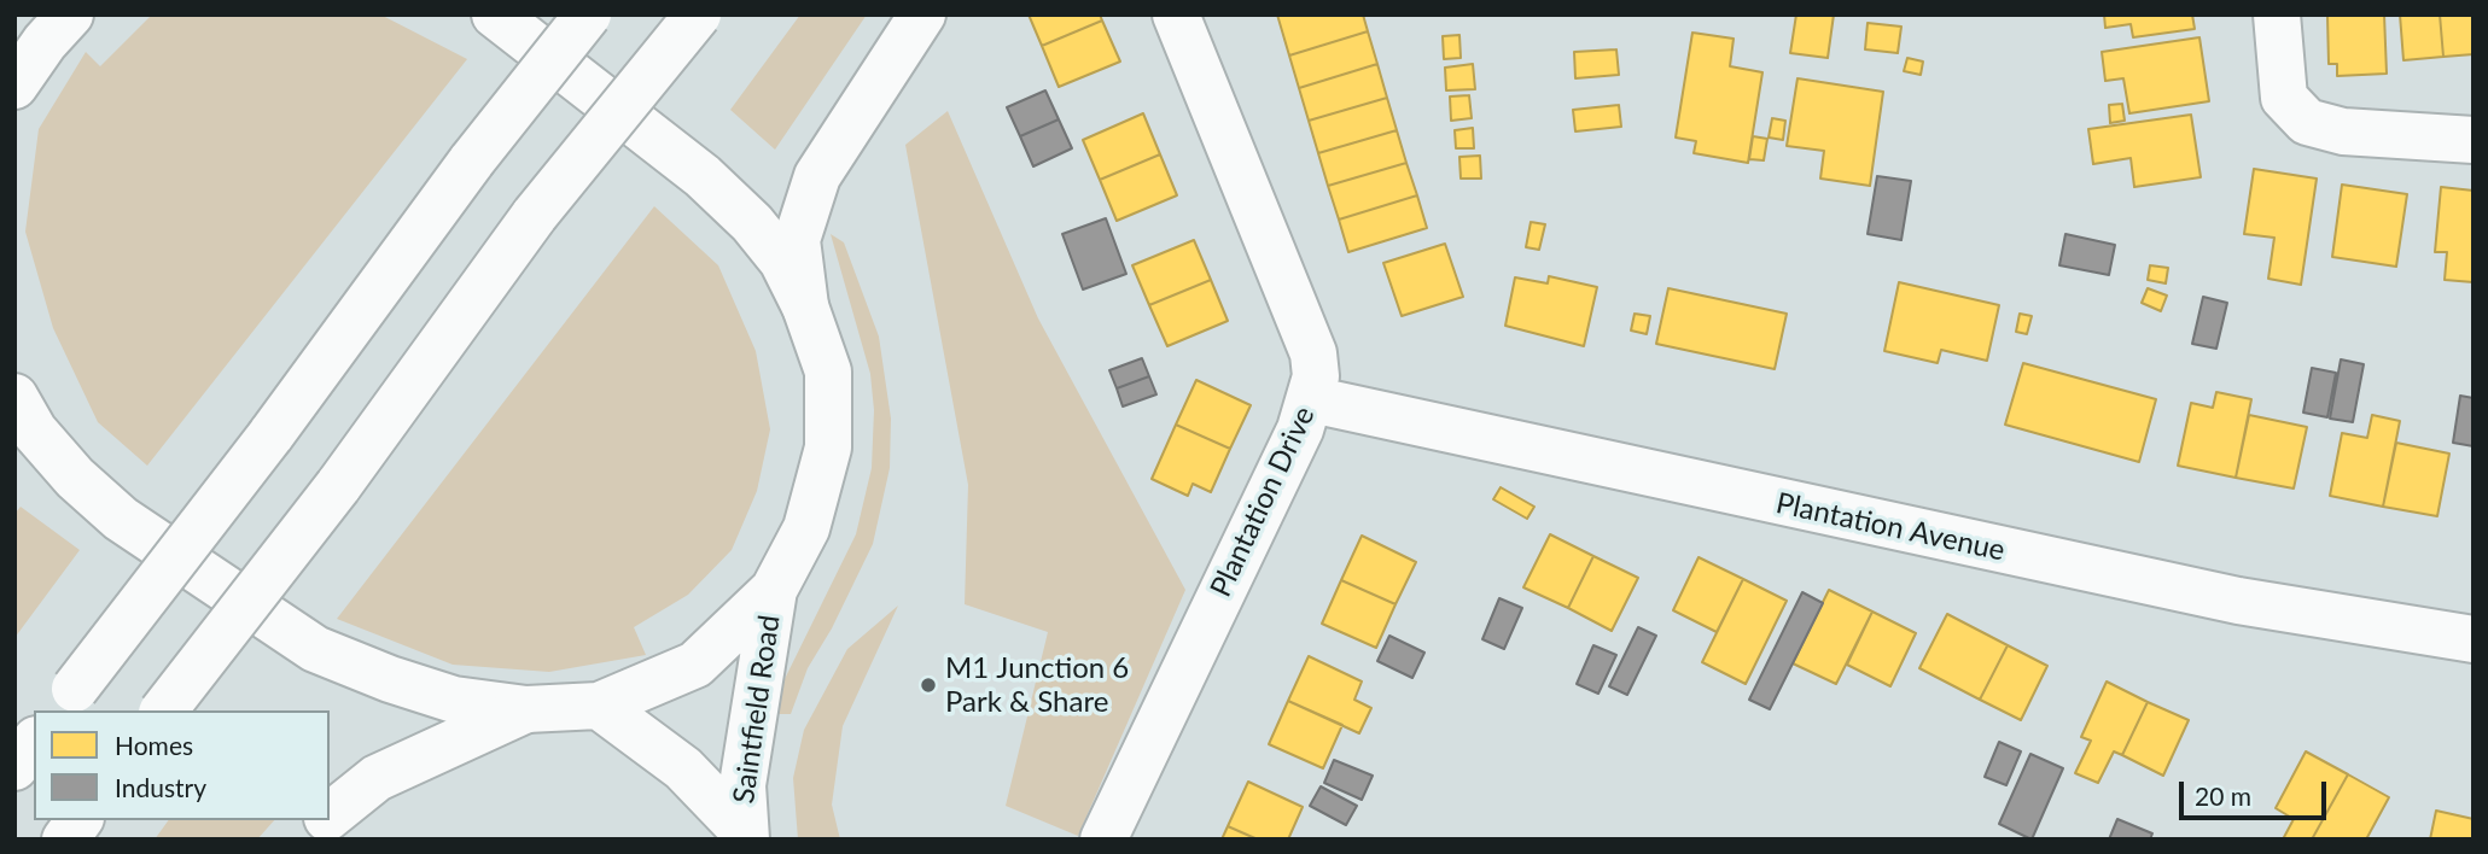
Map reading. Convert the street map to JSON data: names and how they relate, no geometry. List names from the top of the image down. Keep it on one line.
{"streets":{"main road":["Plantation Drive","Plantation Avenue","Saintfield Road"]},"crossings":[["Plantation Drive","Plantation Avenue"]],"places":["M1 Junction 6 Park & Share"],"legend":["Homes","Industry"],"scale_bar":"20 m"}
